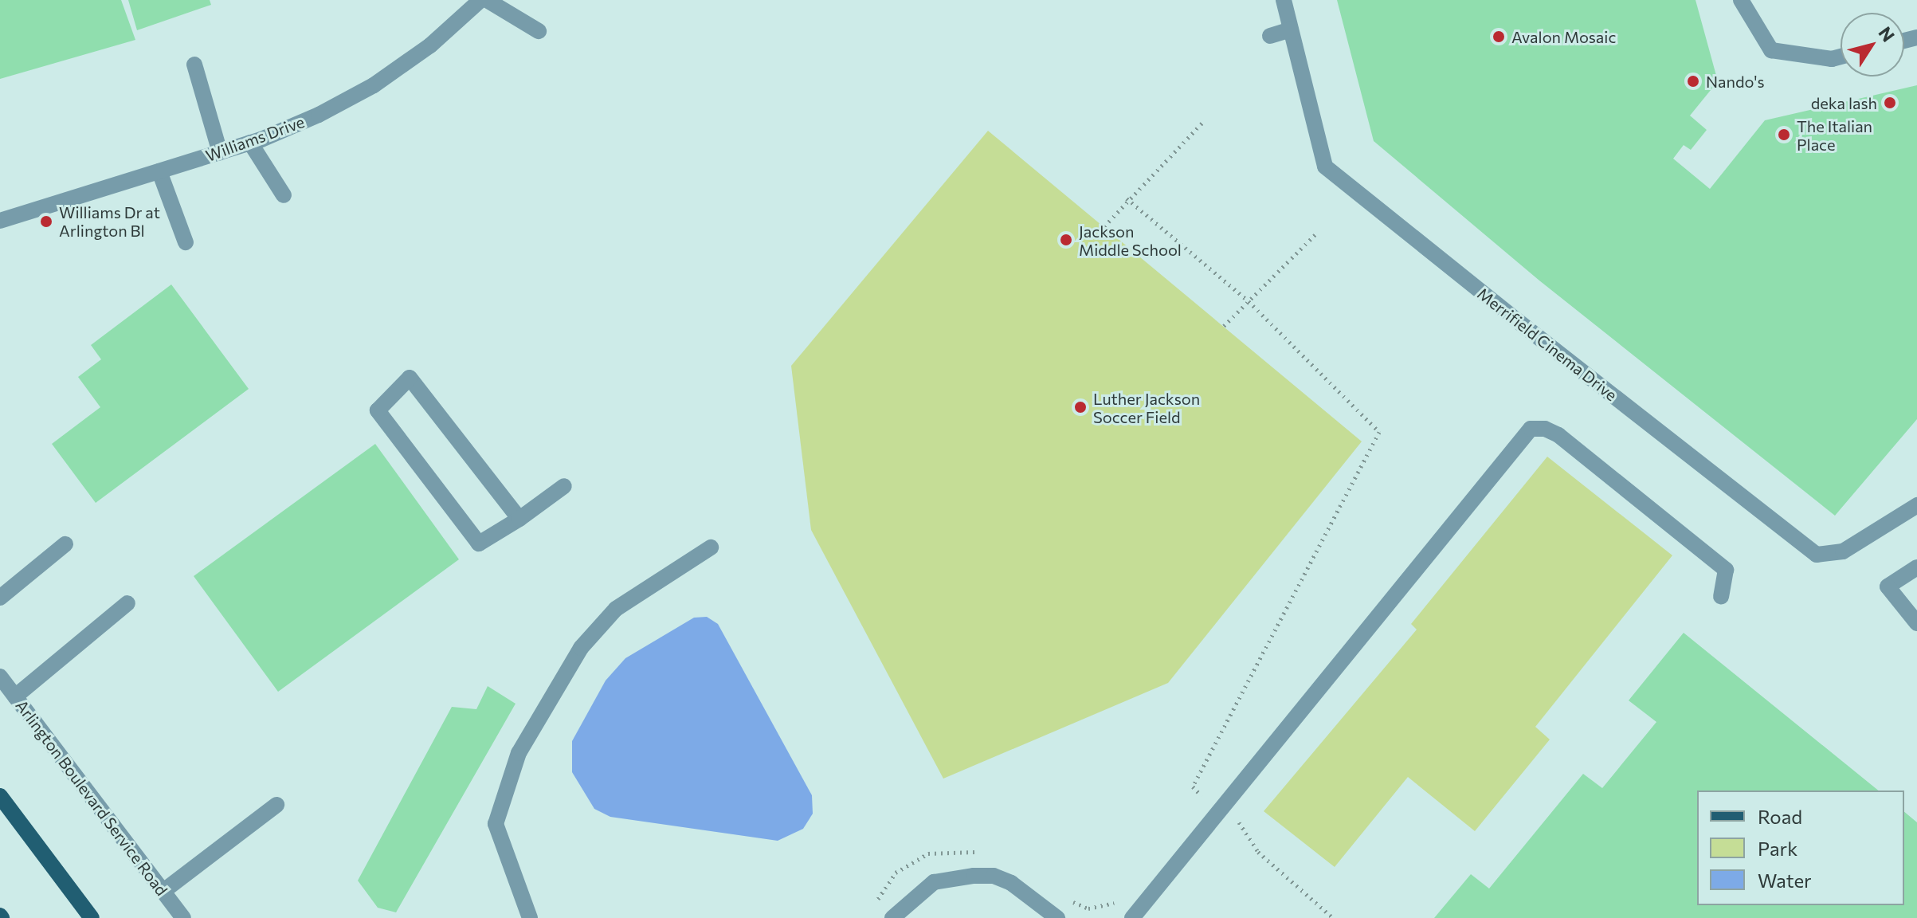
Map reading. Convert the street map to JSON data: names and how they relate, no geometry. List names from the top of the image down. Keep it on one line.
{"streets":{"street":["Williams Drive","Merrifield Cinema Drive","Arlington Boulevard Service Road"]},"places":["Avalon Mosaic","Nando's","deka lash","The Italian Place","Williams Dr at Arlington Bl","Jackson Middle School","Luther Jackson Soccer Field"],"legend":["Road","Park","Water"],"north":"top right"}
